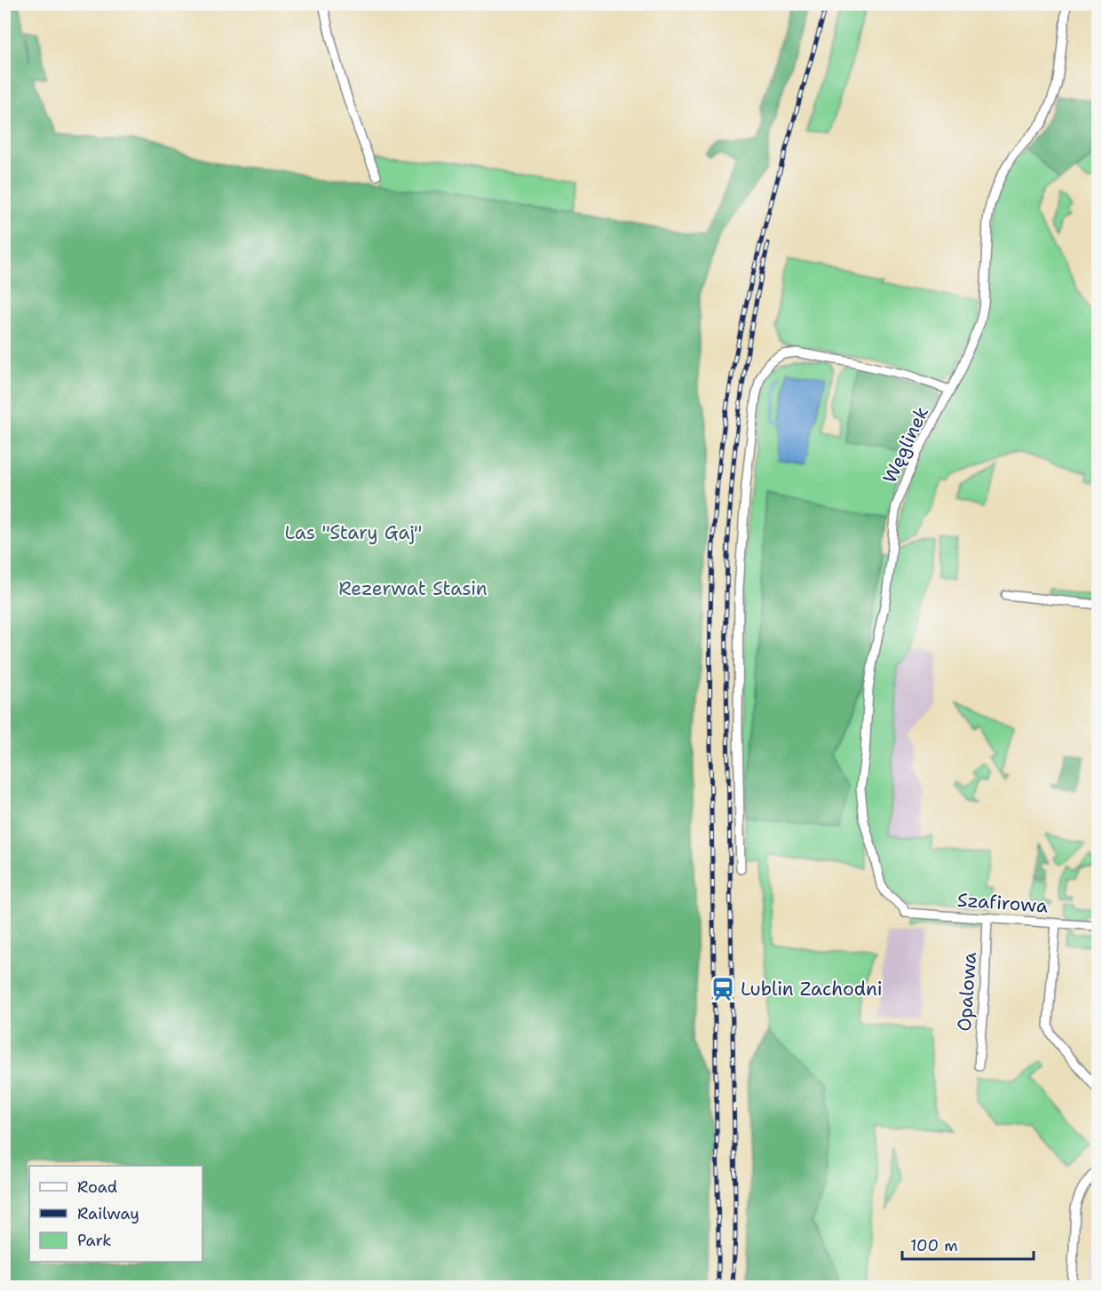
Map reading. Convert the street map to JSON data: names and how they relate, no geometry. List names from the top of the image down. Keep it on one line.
{"streets":{"street":["Węglinek","Szafirowa","Opalowa"]},"crossings":[["Węglinek","Szafirowa"],["Szafirowa","Opalowa"]],"parks":["Las \"Stary Gaj\"","Rezerwat Stasin"],"places":{"station":["Lublin Zachodni"]},"legend":["Road","Railway","Park"],"scale_bar":"100 m"}
